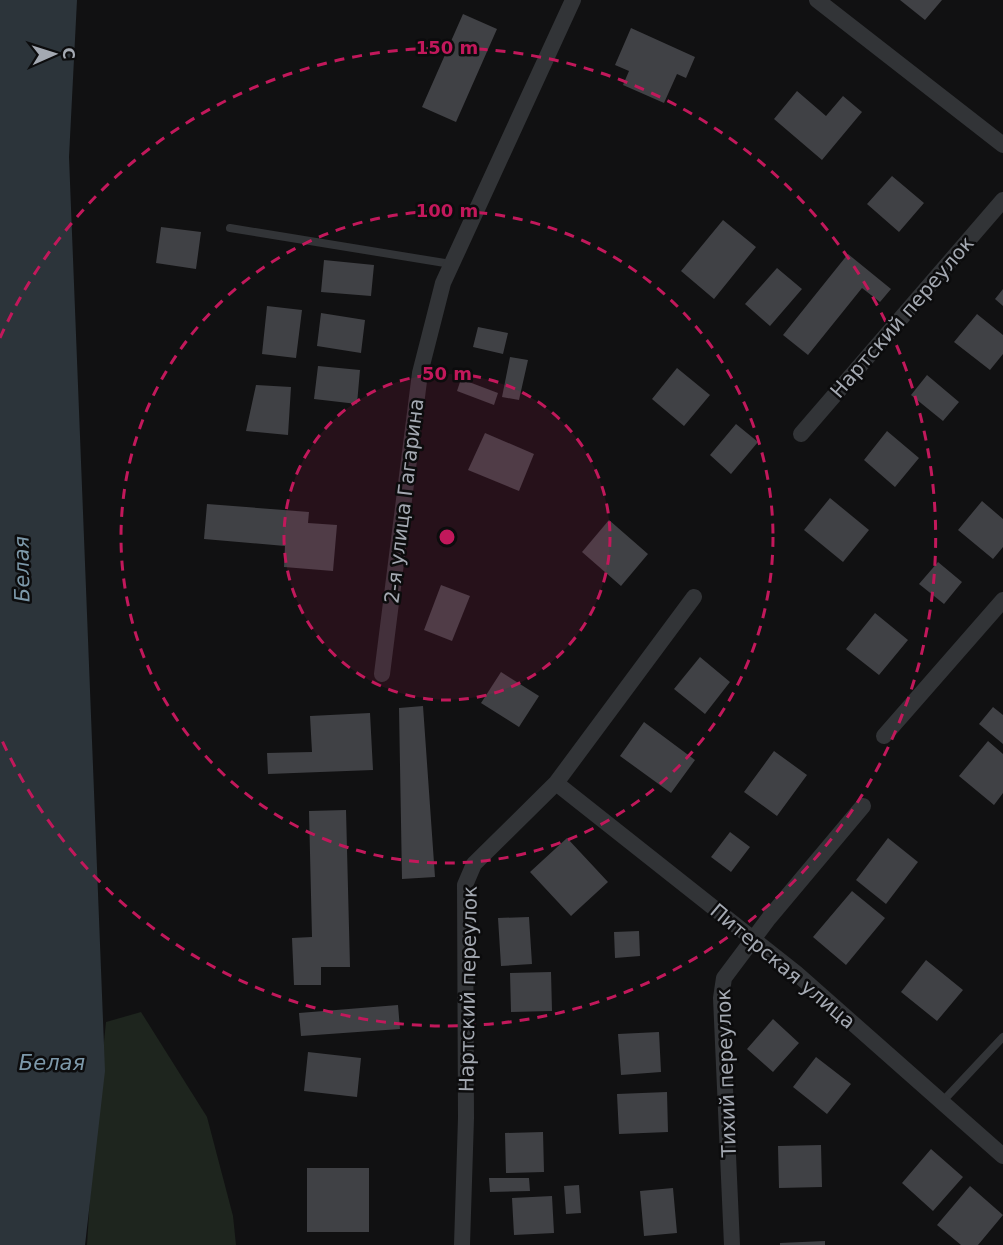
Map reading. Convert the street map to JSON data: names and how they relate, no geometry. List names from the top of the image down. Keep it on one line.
{"streets":{"street":["Нартский переулок","2-я улица Гагарина","Питерская улица","Тихий переулок"]},"crossings":[["Нартский переулок","Питерская улица"],["Питерская улица","Тихий переулок"]],"water":["Белая"],"north":"right","rings":["150 m","100 m","50 m"]}
